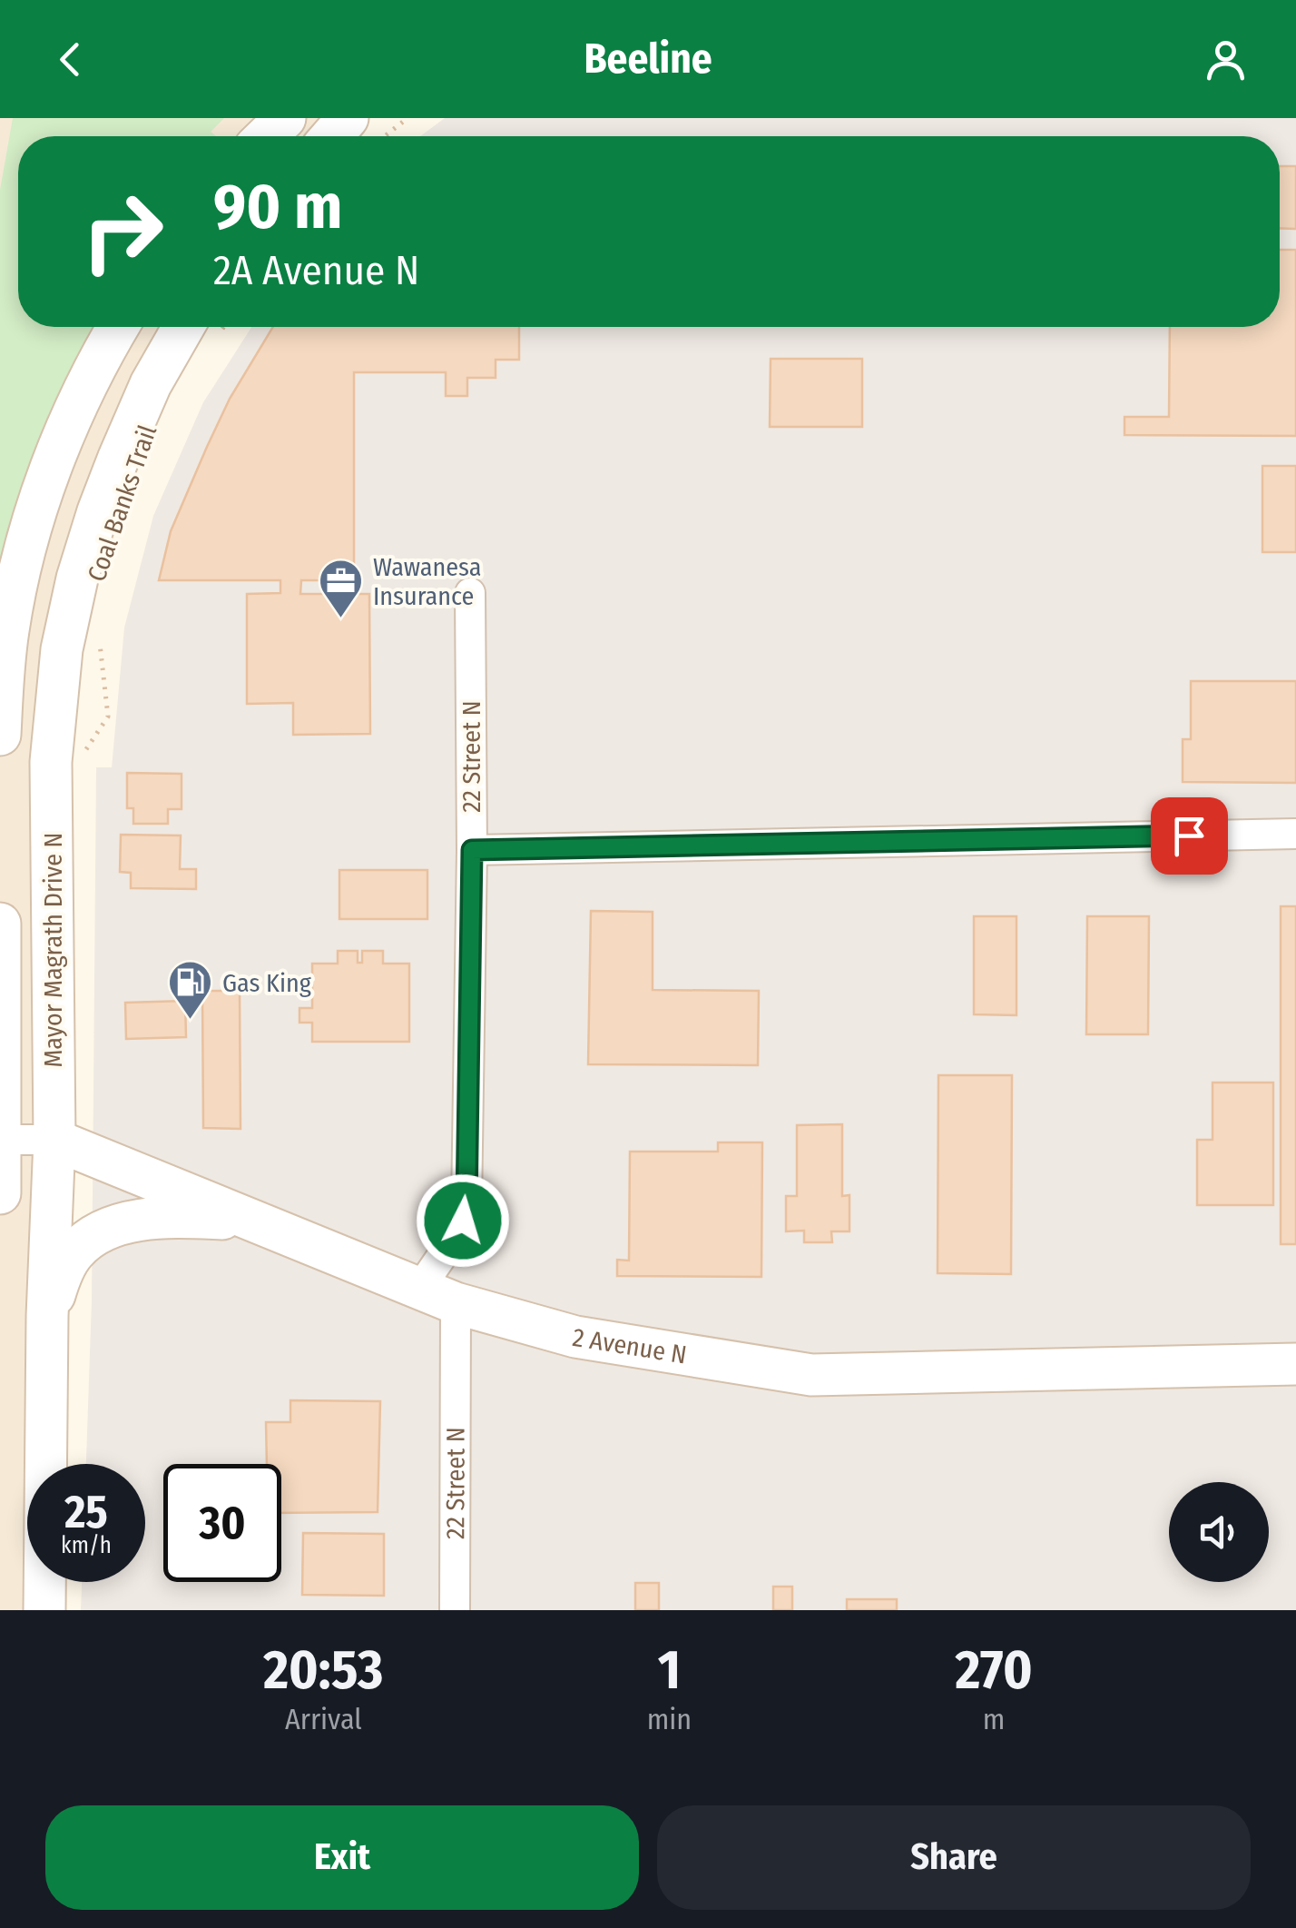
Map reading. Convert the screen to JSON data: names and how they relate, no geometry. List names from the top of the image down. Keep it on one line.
{"streets":{"main road":["Mayor Magrath Drive N","2 Avenue N"],"street":["22 Street N"]},"crossings":[["22 Street N","2 Avenue N"],["Mayor Magrath Drive N","2 Avenue N"]],"places":{"office":["Wawanesa Insurance"],"fuel station":["Gas King"]},"page":{"header":"Beeline","turn":["90 m","2A Avenue N"],"speed":"25 km/h","limit":"30","eta":["20:53","Arrival","1","min","270","m"],"buttons":["Exit","Share"]}}
